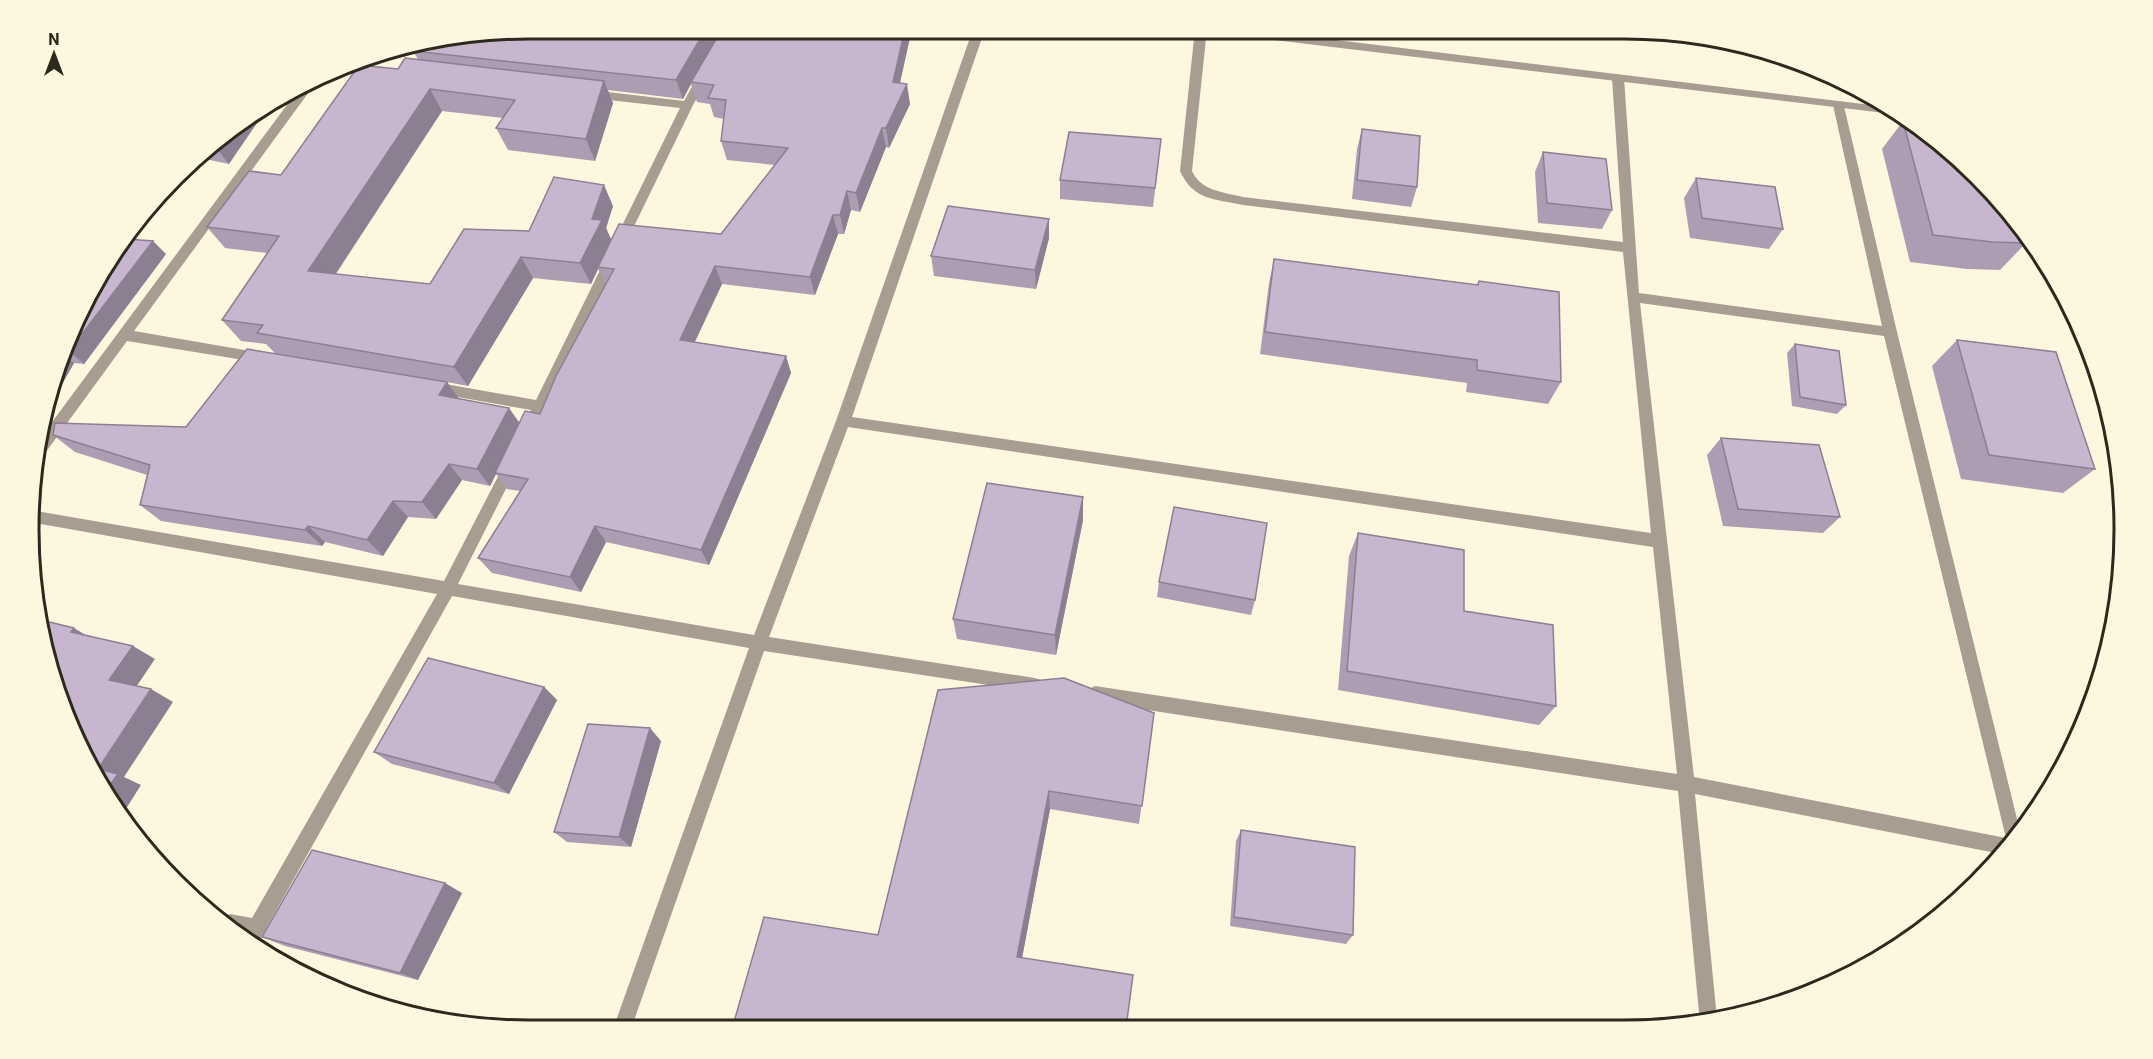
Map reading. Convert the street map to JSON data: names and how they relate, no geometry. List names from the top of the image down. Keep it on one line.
{"north":"top"}
